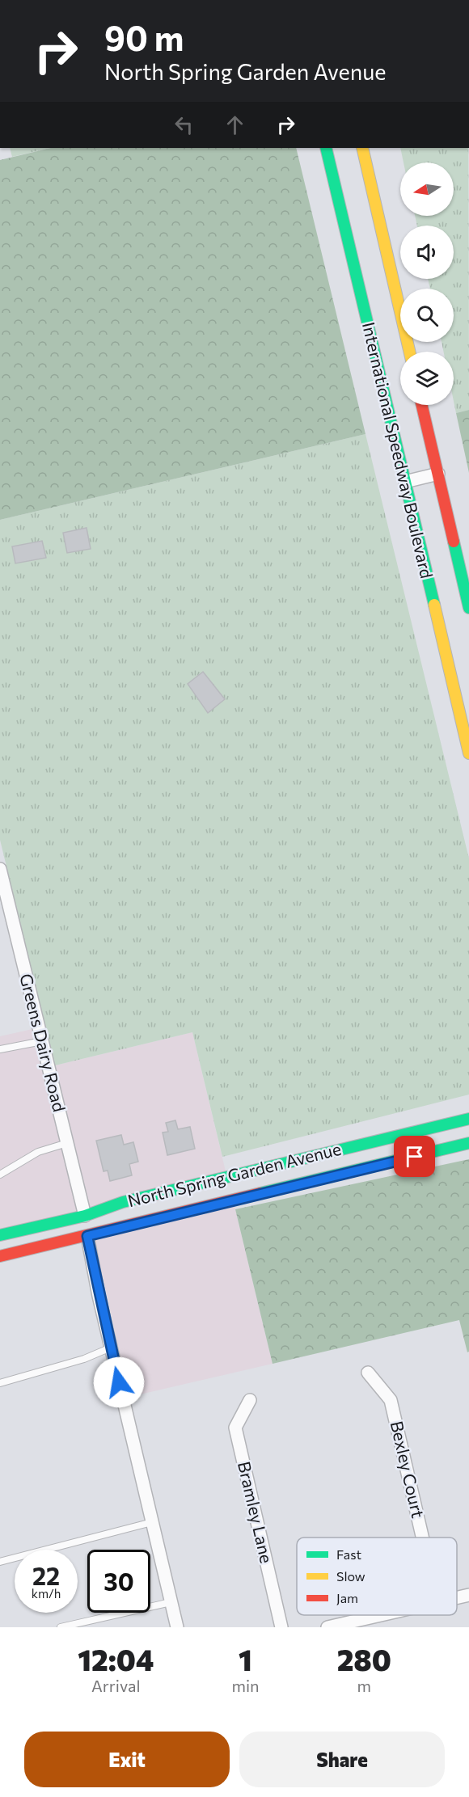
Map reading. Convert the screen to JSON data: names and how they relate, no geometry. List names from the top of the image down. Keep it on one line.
{"streets":{"main road":["International Speedway Boulevard","North Spring Garden Avenue"],"street":["Greens Dairy Road","Bexley Court","Bramley Lane"]},"crossings":[["Greens Dairy Road","North Spring Garden Avenue"]],"legend":["Fast","Slow","Jam"],"north":"left","page":{"turn":["90 m","North Spring Garden Avenue"],"speed":"22 km/h","limit":"30","eta":["12:04","Arrival","1","min","280","m"],"buttons":["Exit","Share"]}}
